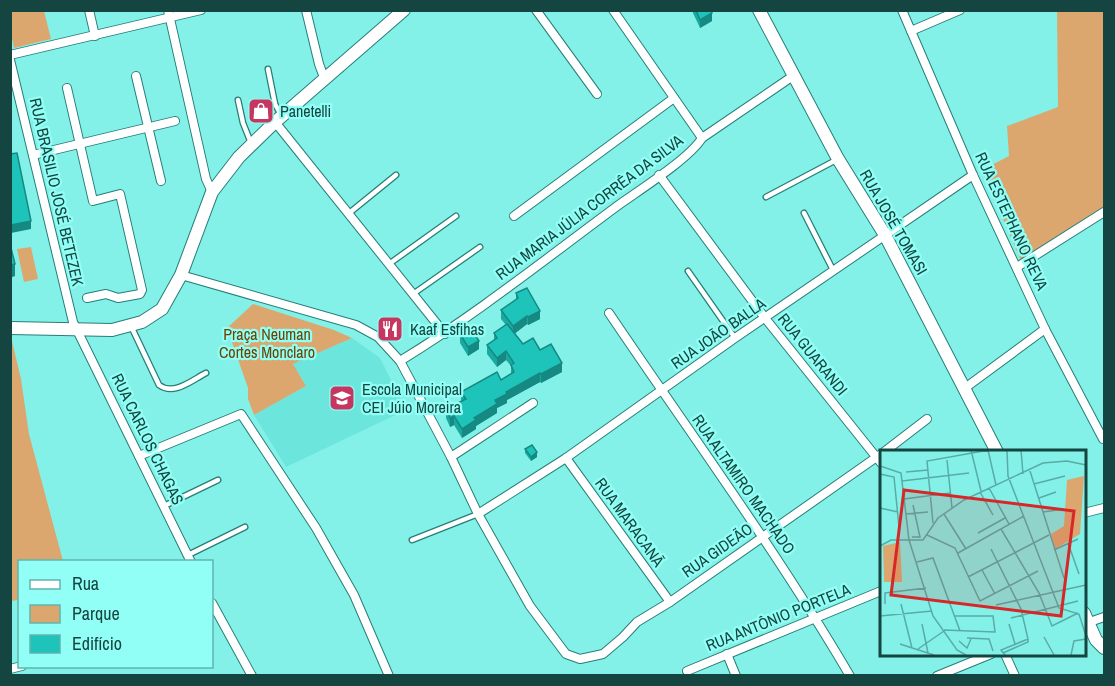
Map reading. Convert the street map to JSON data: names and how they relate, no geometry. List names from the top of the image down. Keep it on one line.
{"streets":{"main road":["RUA JOSÉ TOMASI"],"street":["RUA BRASILIO JOSÉ BETEZEK","RUA MARIA JÚLIA CORRÊA DA SILVA","RUA ESTEPHANO REVA","RUA JOÃO BALLA","RUA GUARANDI","RUA CARLOS CHAGAS","RUA ALTAMIRO MACHADO","RUA MARACANÃ","RUA GIDEÃO","RUA ANTÔNIO PORTELA"]},"crossings":[["RUA BRASILIO JOSÉ BETEZEK","RUA CARLOS CHAGAS"],["RUA MARIA JÚLIA CORRÊA DA SILVA","RUA JOSÉ TOMASI"],["RUA MARIA JÚLIA CORRÊA DA SILVA","RUA GUARANDI"],["RUA ESTEPHANO REVA","RUA JOÃO BALLA"],["RUA JOSÉ TOMASI","RUA JOÃO BALLA"],["RUA JOÃO BALLA","RUA GUARANDI"],["RUA JOÃO BALLA","RUA ALTAMIRO MACHADO"],["RUA JOÃO BALLA","RUA MARACANÃ"],["RUA JOÃO BALLA","RUA GIDEÃO"],["RUA ALTAMIRO MACHADO","RUA GIDEÃO"],["RUA ALTAMIRO MACHADO","RUA ANTÔNIO PORTELA"],["RUA MARACANÃ","RUA GIDEÃO"]],"parks":["Praça Neuman Cortes Monclaro"],"places":{"shop":["Panetelli"],"restaurant":["Kaaf Esfihas"],"school or university":["Escola Municipal CEI Júio Moreira"]},"legend":["Rua","Parque","Edifício"]}
